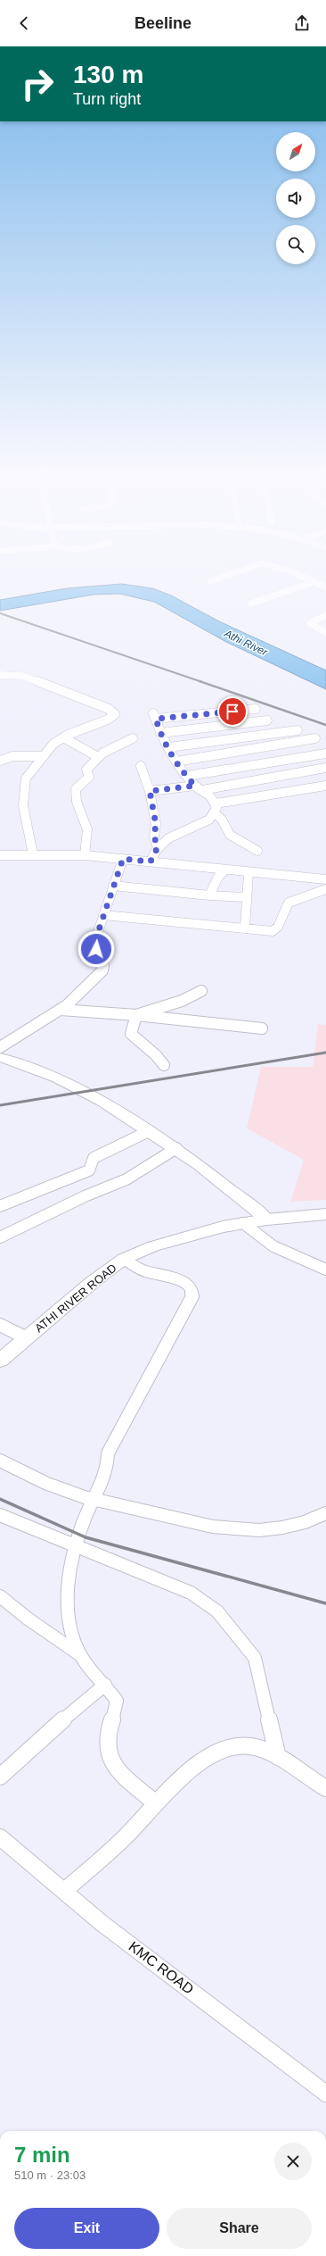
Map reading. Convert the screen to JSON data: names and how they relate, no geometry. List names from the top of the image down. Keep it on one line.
{"streets":{"main road":["ATHI RIVER ROAD"],"street":["KMC ROAD"]},"water":["Athi River"],"north":"top right","page":{"header":"Beeline","turn":["130 m","Turn right"],"heading":["7 min","510 m · 23:03"],"buttons":["Exit","Share"]}}
